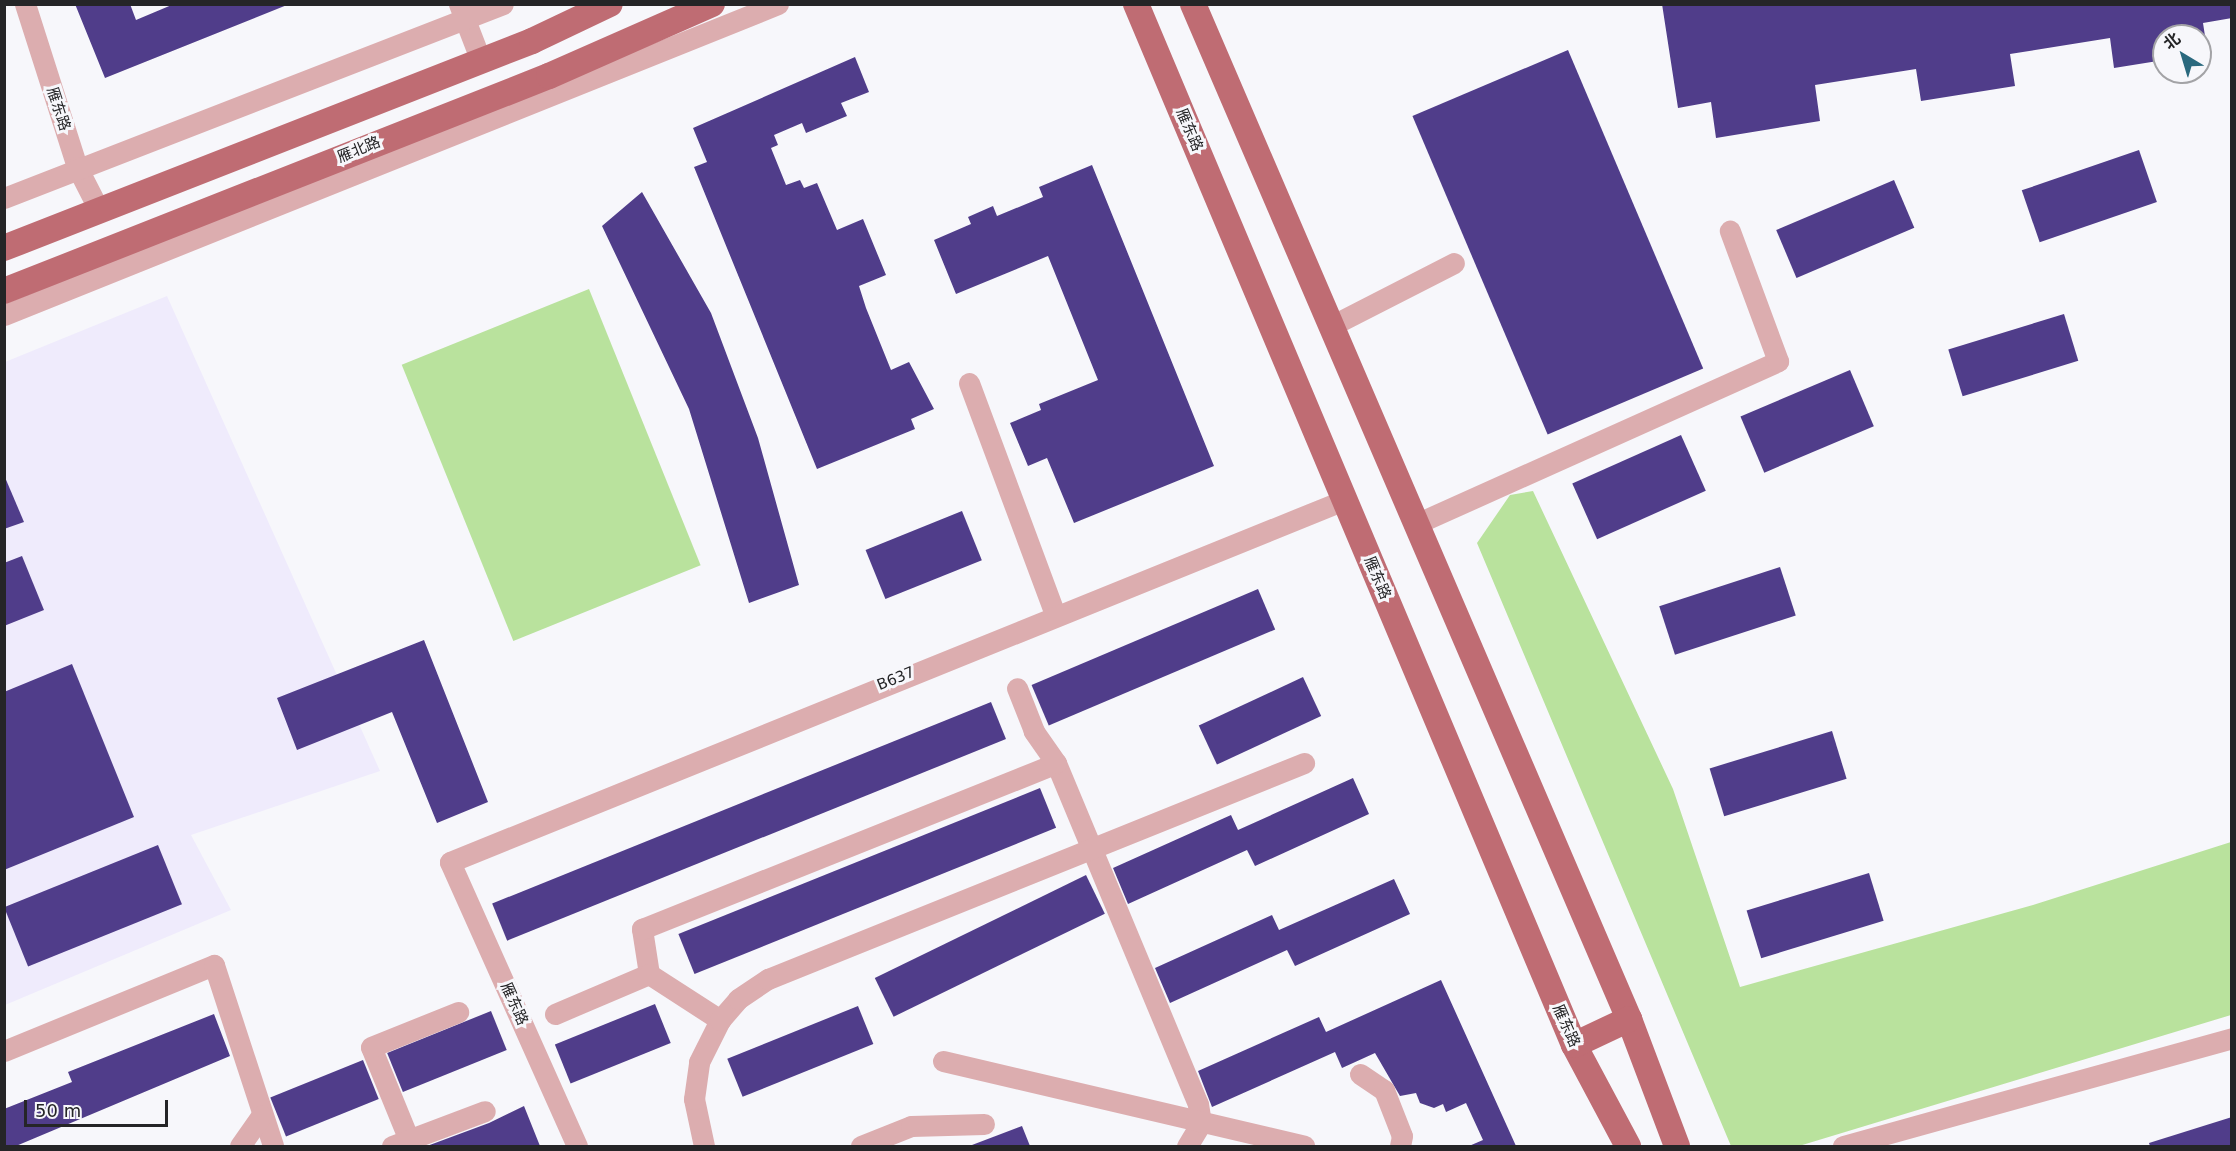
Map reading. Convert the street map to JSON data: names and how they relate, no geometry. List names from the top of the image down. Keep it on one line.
{"streets":{"main road":["雁东路","雁北路"],"street":["B637"]},"crossings":[["雁东路","B637"]],"scale_bar":"50 m","north":"top left"}
